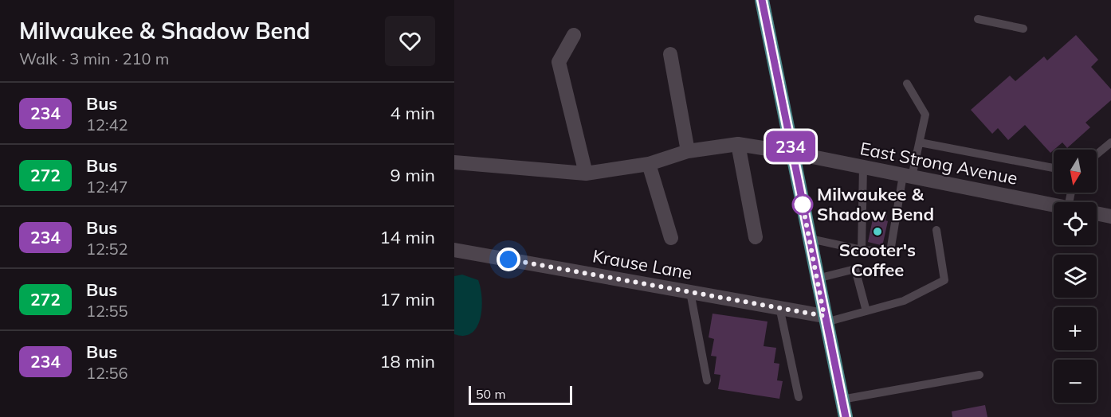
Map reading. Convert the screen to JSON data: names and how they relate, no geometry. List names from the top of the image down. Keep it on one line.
{"streets":{"street":["East Strong Avenue","Krause Lane"]},"places":["Milwaukee & Shadow Bend","Scooter's Coffee"],"lines":["bus line 234"],"scale_bar":"50 m","north":"bottom","page":{"heading":["Milwaukee & Shadow Bend","Walk · 3 min · 210 m"],"on_map":"234","list":[{"mark":"234","name":"Bus","note":"12:42","value":"4 min"},{"mark":"272","name":"Bus","note":"12:47","value":"9 min"},{"mark":"234","name":"Bus","note":"12:52","value":"14 min"},{"mark":"272","name":"Bus","note":"12:55","value":"17 min"},{"mark":"234","name":"Bus","note":"12:56","value":"18 min"}],"map_buttons":["+","−"],"scale":"50 m"}}
